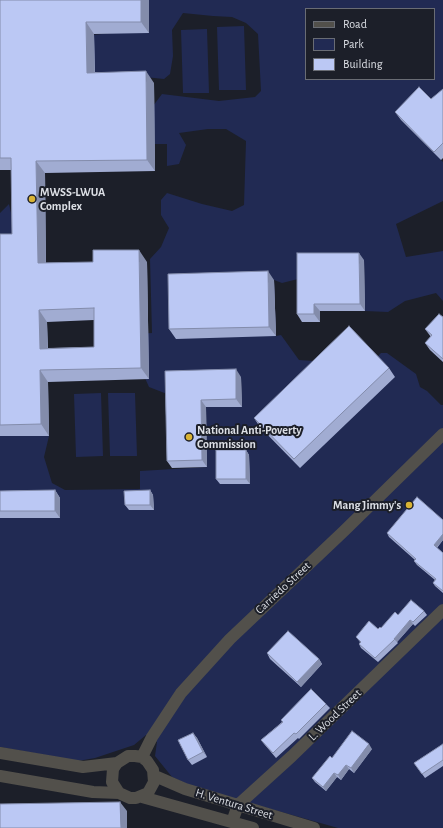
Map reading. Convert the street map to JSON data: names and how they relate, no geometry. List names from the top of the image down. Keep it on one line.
{"streets":{"street":["Carriedo Street","L. Wood Street","H. Ventura Street"]},"crossings":[["Carriedo Street","H. Ventura Street"],["L. Wood Street","H. Ventura Street"]],"places":["MWSS-LWUA Complex","National Anti-Poverty Commission","Mang Jimmy's"],"legend":["Road","Park","Building"]}
